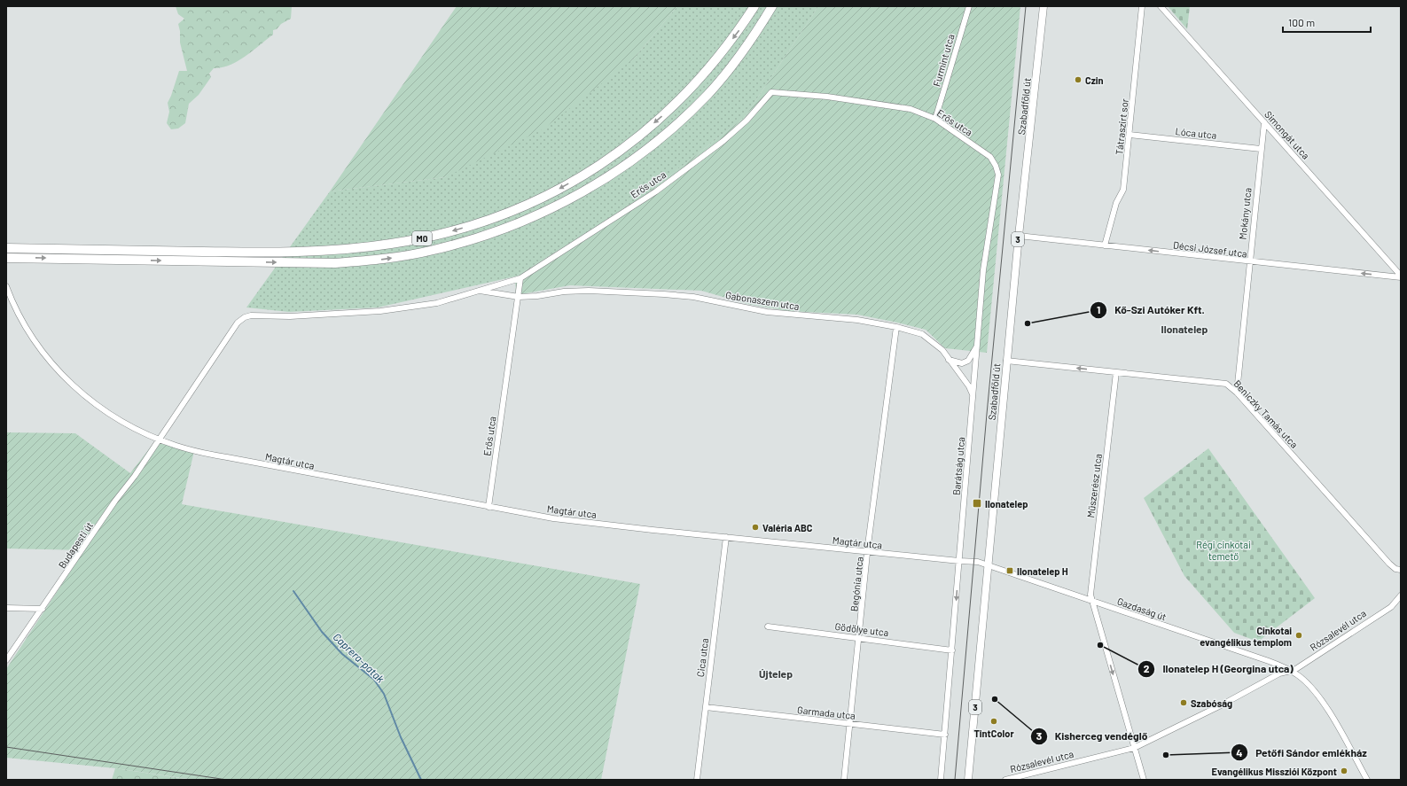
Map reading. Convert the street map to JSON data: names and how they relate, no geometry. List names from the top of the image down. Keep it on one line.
{"streets":{"highway":["M0"],"main road":["Szabadföld út","3"],"street":["Furmint utca","Erős utca","Tátraszirt sor","Lóca utca","Simongát utca","Mokány utca","Décsi József utca","Gabonaszem utca","Beniczky Tamás utca","Magtár utca","Barátság utca","Műszerész utca","Budapesti út","Begónia utca","Gazdaság út","Gödölye utca","Rózsalevél utca","Cica utca","Garmada utca"]},"crossings":[["Furmint utca","Erős utca"],["Szabadföld út","Décsi József utca"],["Szabadföld út","Beniczky Tamás utca"],["Szabadföld út","Magtár utca"],["Szabadföld út","Gazdaság út"],["Erős utca","Gabonaszem utca"],["Erős utca","Magtár utca"],["Erős utca","Barátság utca"],["Erős utca","Budapesti út"],["Tátraszirt sor","Lóca utca"],["Tátraszirt sor","Décsi József utca"],["Lóca utca","Mokány utca"],["Simongát utca","Mokány utca"],["Simongát utca","Décsi József utca"],["Mokány utca","Décsi József utca"],["Mokány utca","Beniczky Tamás utca"],["Gabonaszem utca","Barátság utca"],["Gabonaszem utca","Budapesti út"],["Gabonaszem utca","Begónia utca"],["Beniczky Tamás utca","Műszerész utca"],["Magtár utca","Barátság utca"],["Magtár utca","Budapesti út"],["Magtár utca","Begónia utca"],["Magtár utca","Gazdaság út"],["Magtár utca","Cica utca"],["Barátság utca","Gödölye utca"],["Barátság utca","Garmada utca"],["Műszerész utca","Gazdaság út"],["Műszerész utca","Rózsalevél utca"],["Begónia utca","Gödölye utca"],["Begónia utca","Garmada utca"],["Gazdaság út","Rózsalevél utca"],["Cica utca","Garmada utca"]],"one_way":["Décsi József utca","Műszerész utca"],"districts":["Ilonatelep","Újtelep"],"water":["Caprera-patak"],"parks":["Régi cinkotai temető"],"places":{"other":["Czin","Kő-Szi Autóker Kft.","Valéria ABC","Cinkotai evangélikus templom","Ilonatelep H (Georgina utca)","Kisherceg vendéglő","Szabóság","TintColor","Petőfi Sándor emlékház","Evangélikus Missziói Központ"],"transit":["Ilonatelep","Ilonatelep H"]},"scale_bar":"100 m"}
